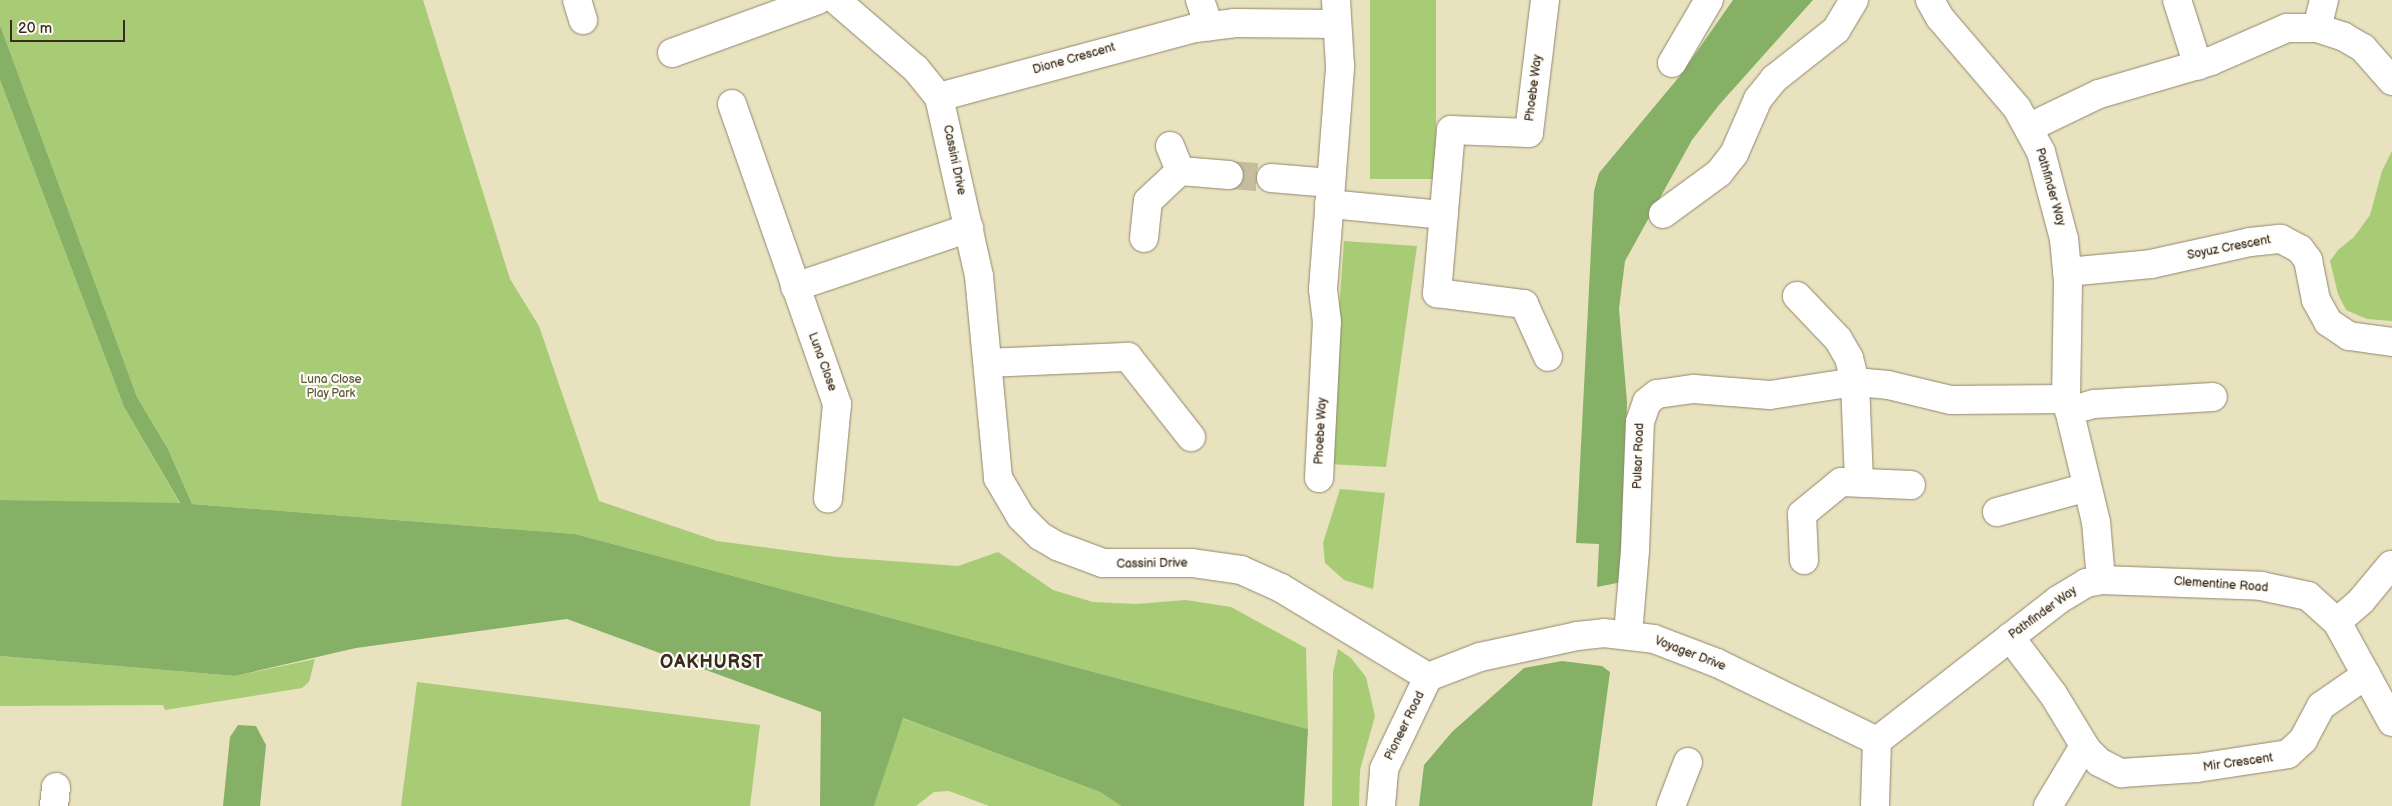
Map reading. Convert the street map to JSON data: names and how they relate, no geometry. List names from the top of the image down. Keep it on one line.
{"streets":{"street":["Dione Crescent","Phoebe Way","Cassini Drive","Pathfinder Way","Soyuz Crescent","Luna Close","Pulsar Road","Clementine Road","Voyager Drive","Pioneer Road","Mir Crescent"]},"crossings":[["Dione Crescent","Phoebe Way"],["Dione Crescent","Cassini Drive"],["Cassini Drive","Voyager Drive"],["Cassini Drive","Pioneer Road"],["Pathfinder Way","Soyuz Crescent"],["Pathfinder Way","Pulsar Road"],["Pathfinder Way","Clementine Road"],["Pathfinder Way","Voyager Drive"],["Pathfinder Way","Mir Crescent"],["Pulsar Road","Voyager Drive"],["Clementine Road","Mir Crescent"],["Voyager Drive","Pioneer Road"]],"districts":["OAKHURST"],"parks":["Luna Close Play Park"],"scale_bar":"20 m"}
